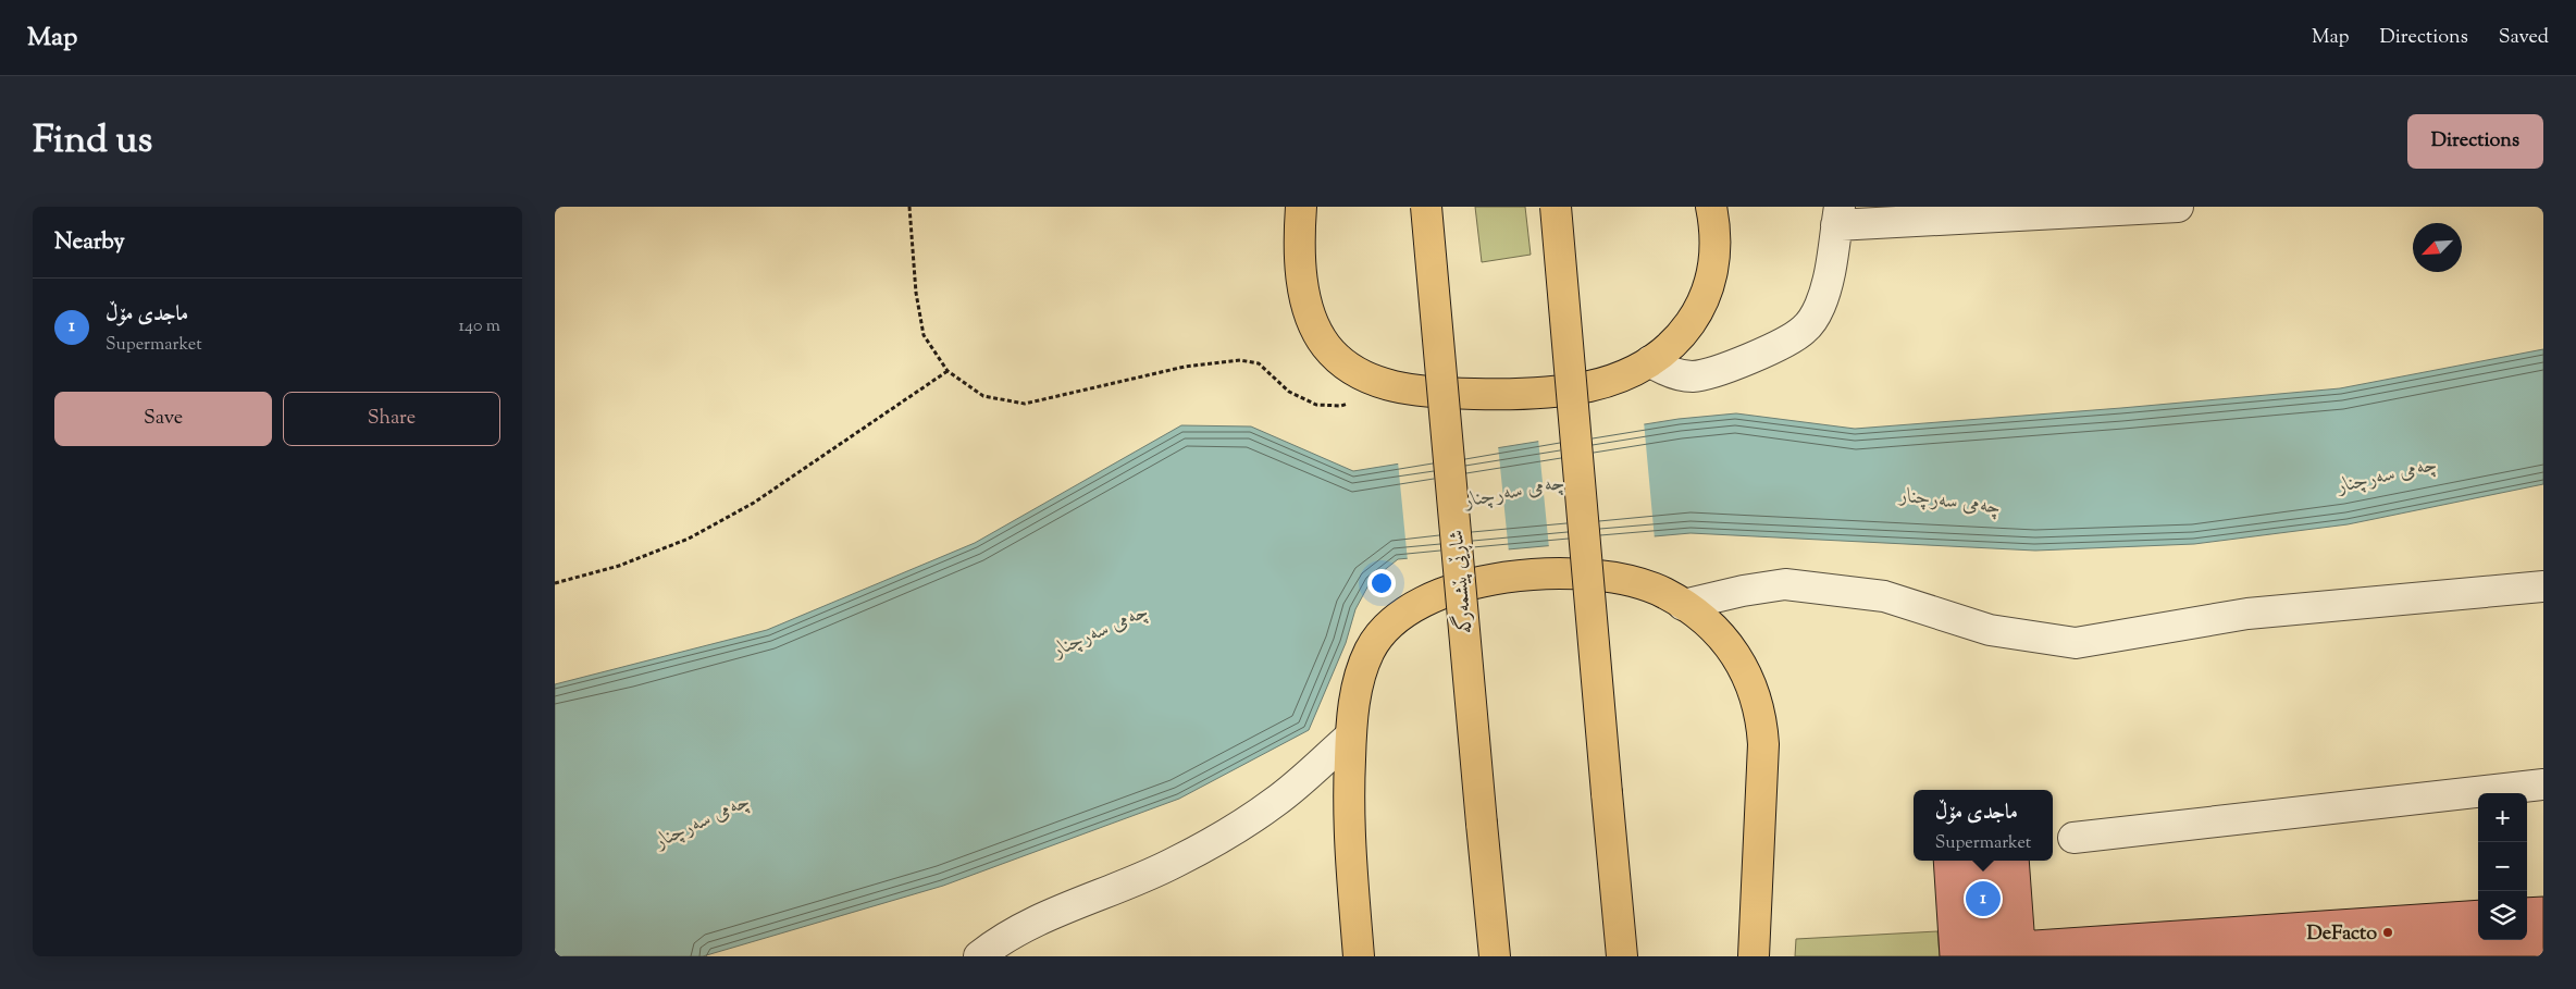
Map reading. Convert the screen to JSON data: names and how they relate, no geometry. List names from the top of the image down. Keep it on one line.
{"streets":{"highway":["شاڕێی پێشمەرگە"]},"water":["چەمی سەرچنار"],"places":["DeFacto"],"north":"bottom left","page":{"header":"Map","nav":["Map","Directions","Saved"],"title":"Find us","buttons":["Directions",["Save","Share"]],"heading":"Nearby","list":[{"mark":"1","name":"ماجدی مۆڵ","note":"Supermarket","value":"140 m"}],"popup":["ماجدی مۆڵ","Supermarket"],"map_buttons":["+","−"],"pins":"1"}}
